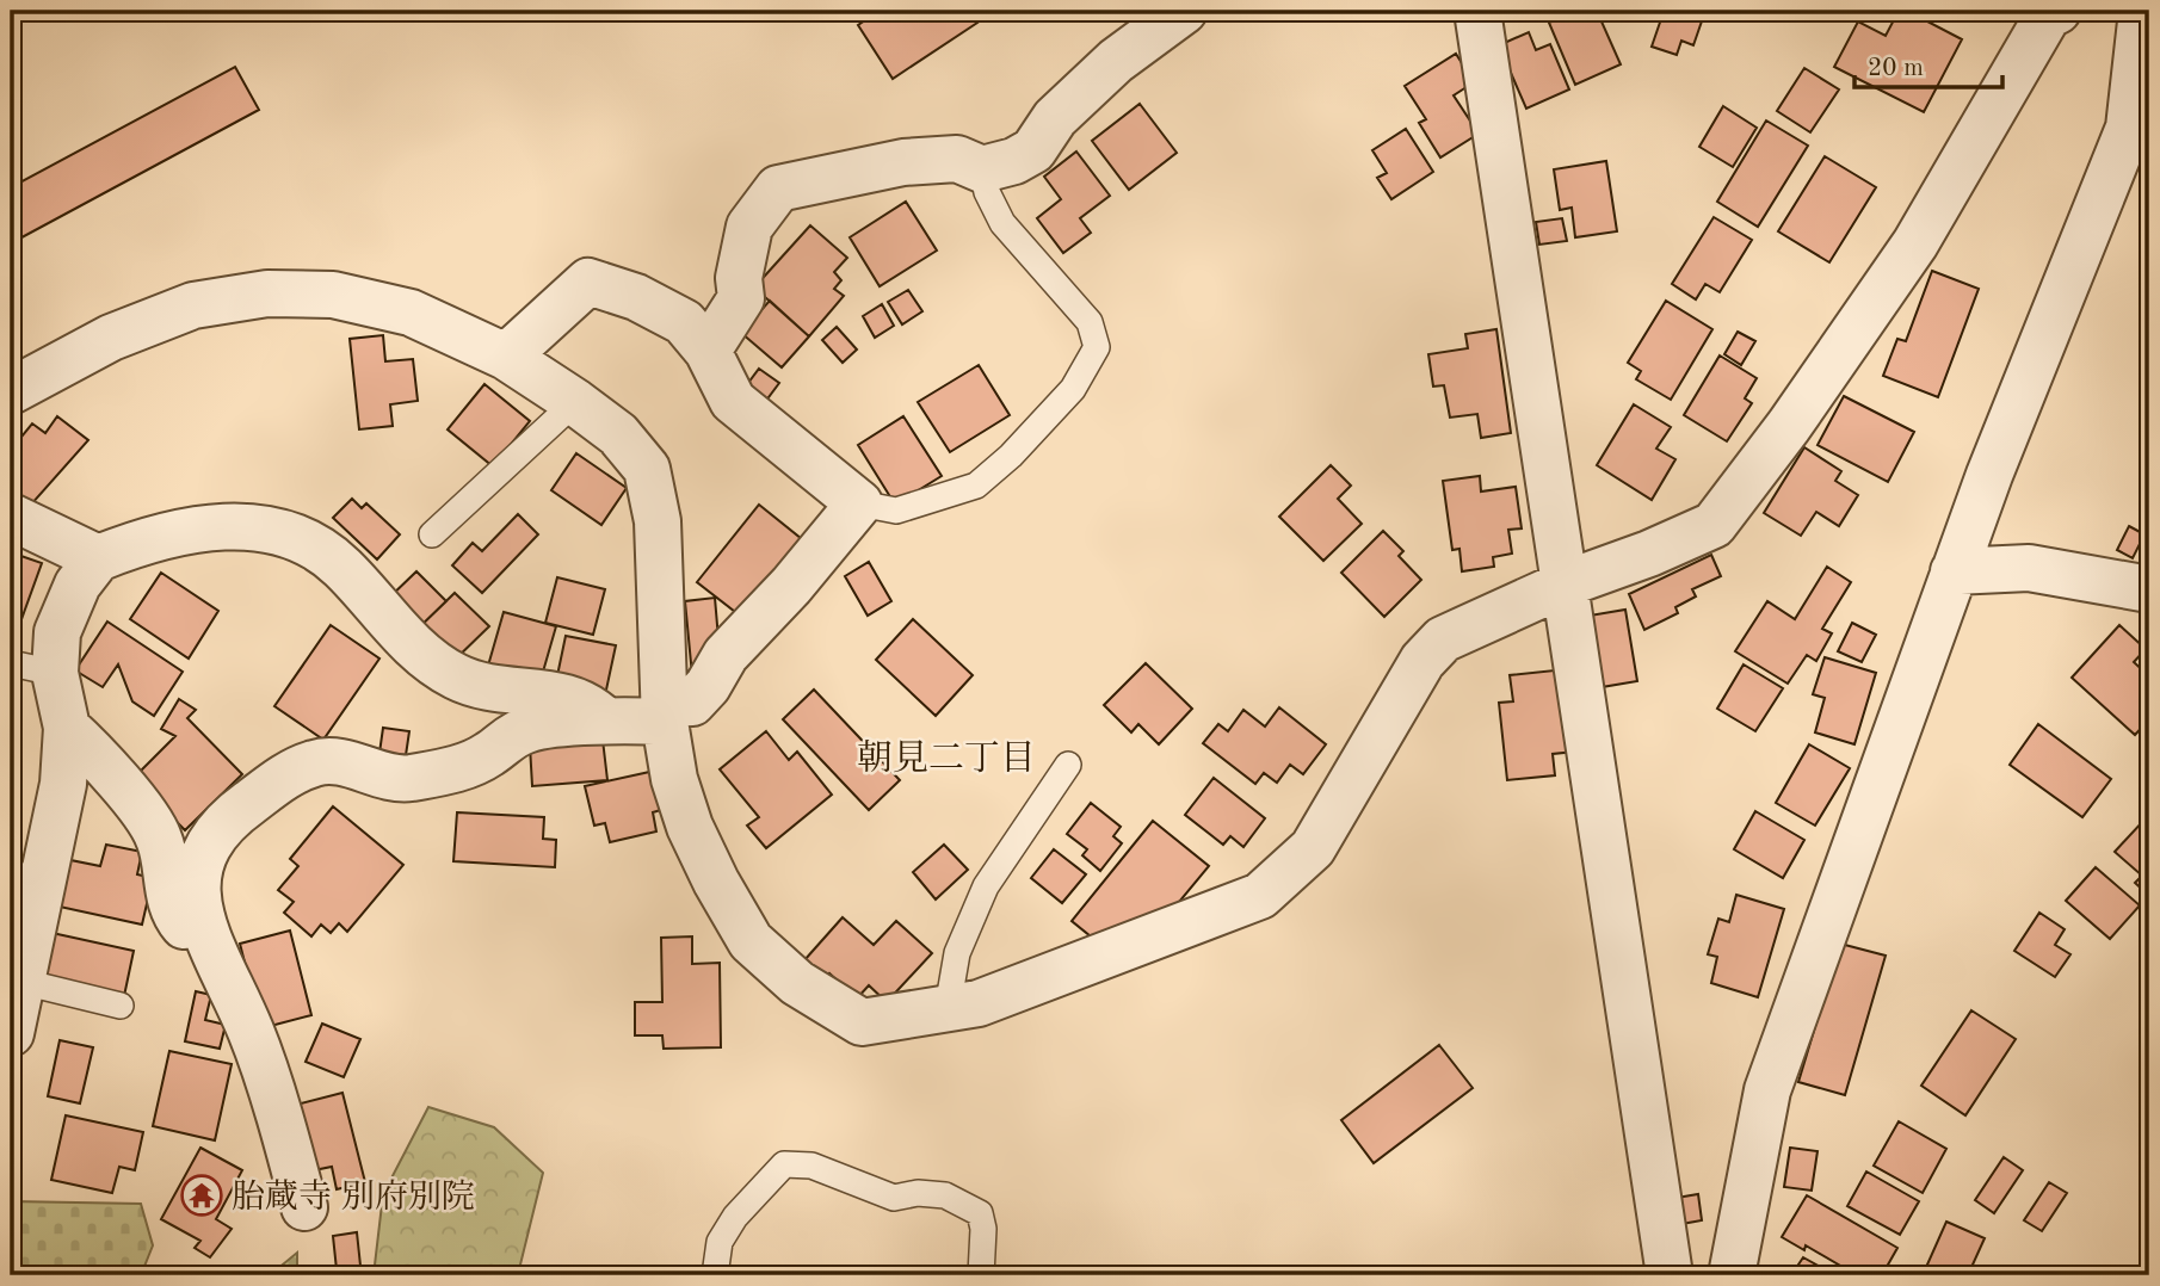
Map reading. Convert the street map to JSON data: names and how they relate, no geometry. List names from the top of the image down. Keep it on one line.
{"districts":["朝見二丁目"],"places":{"temple":["胎蔵寺 別府別院"]},"scale_bar":"20 m"}
